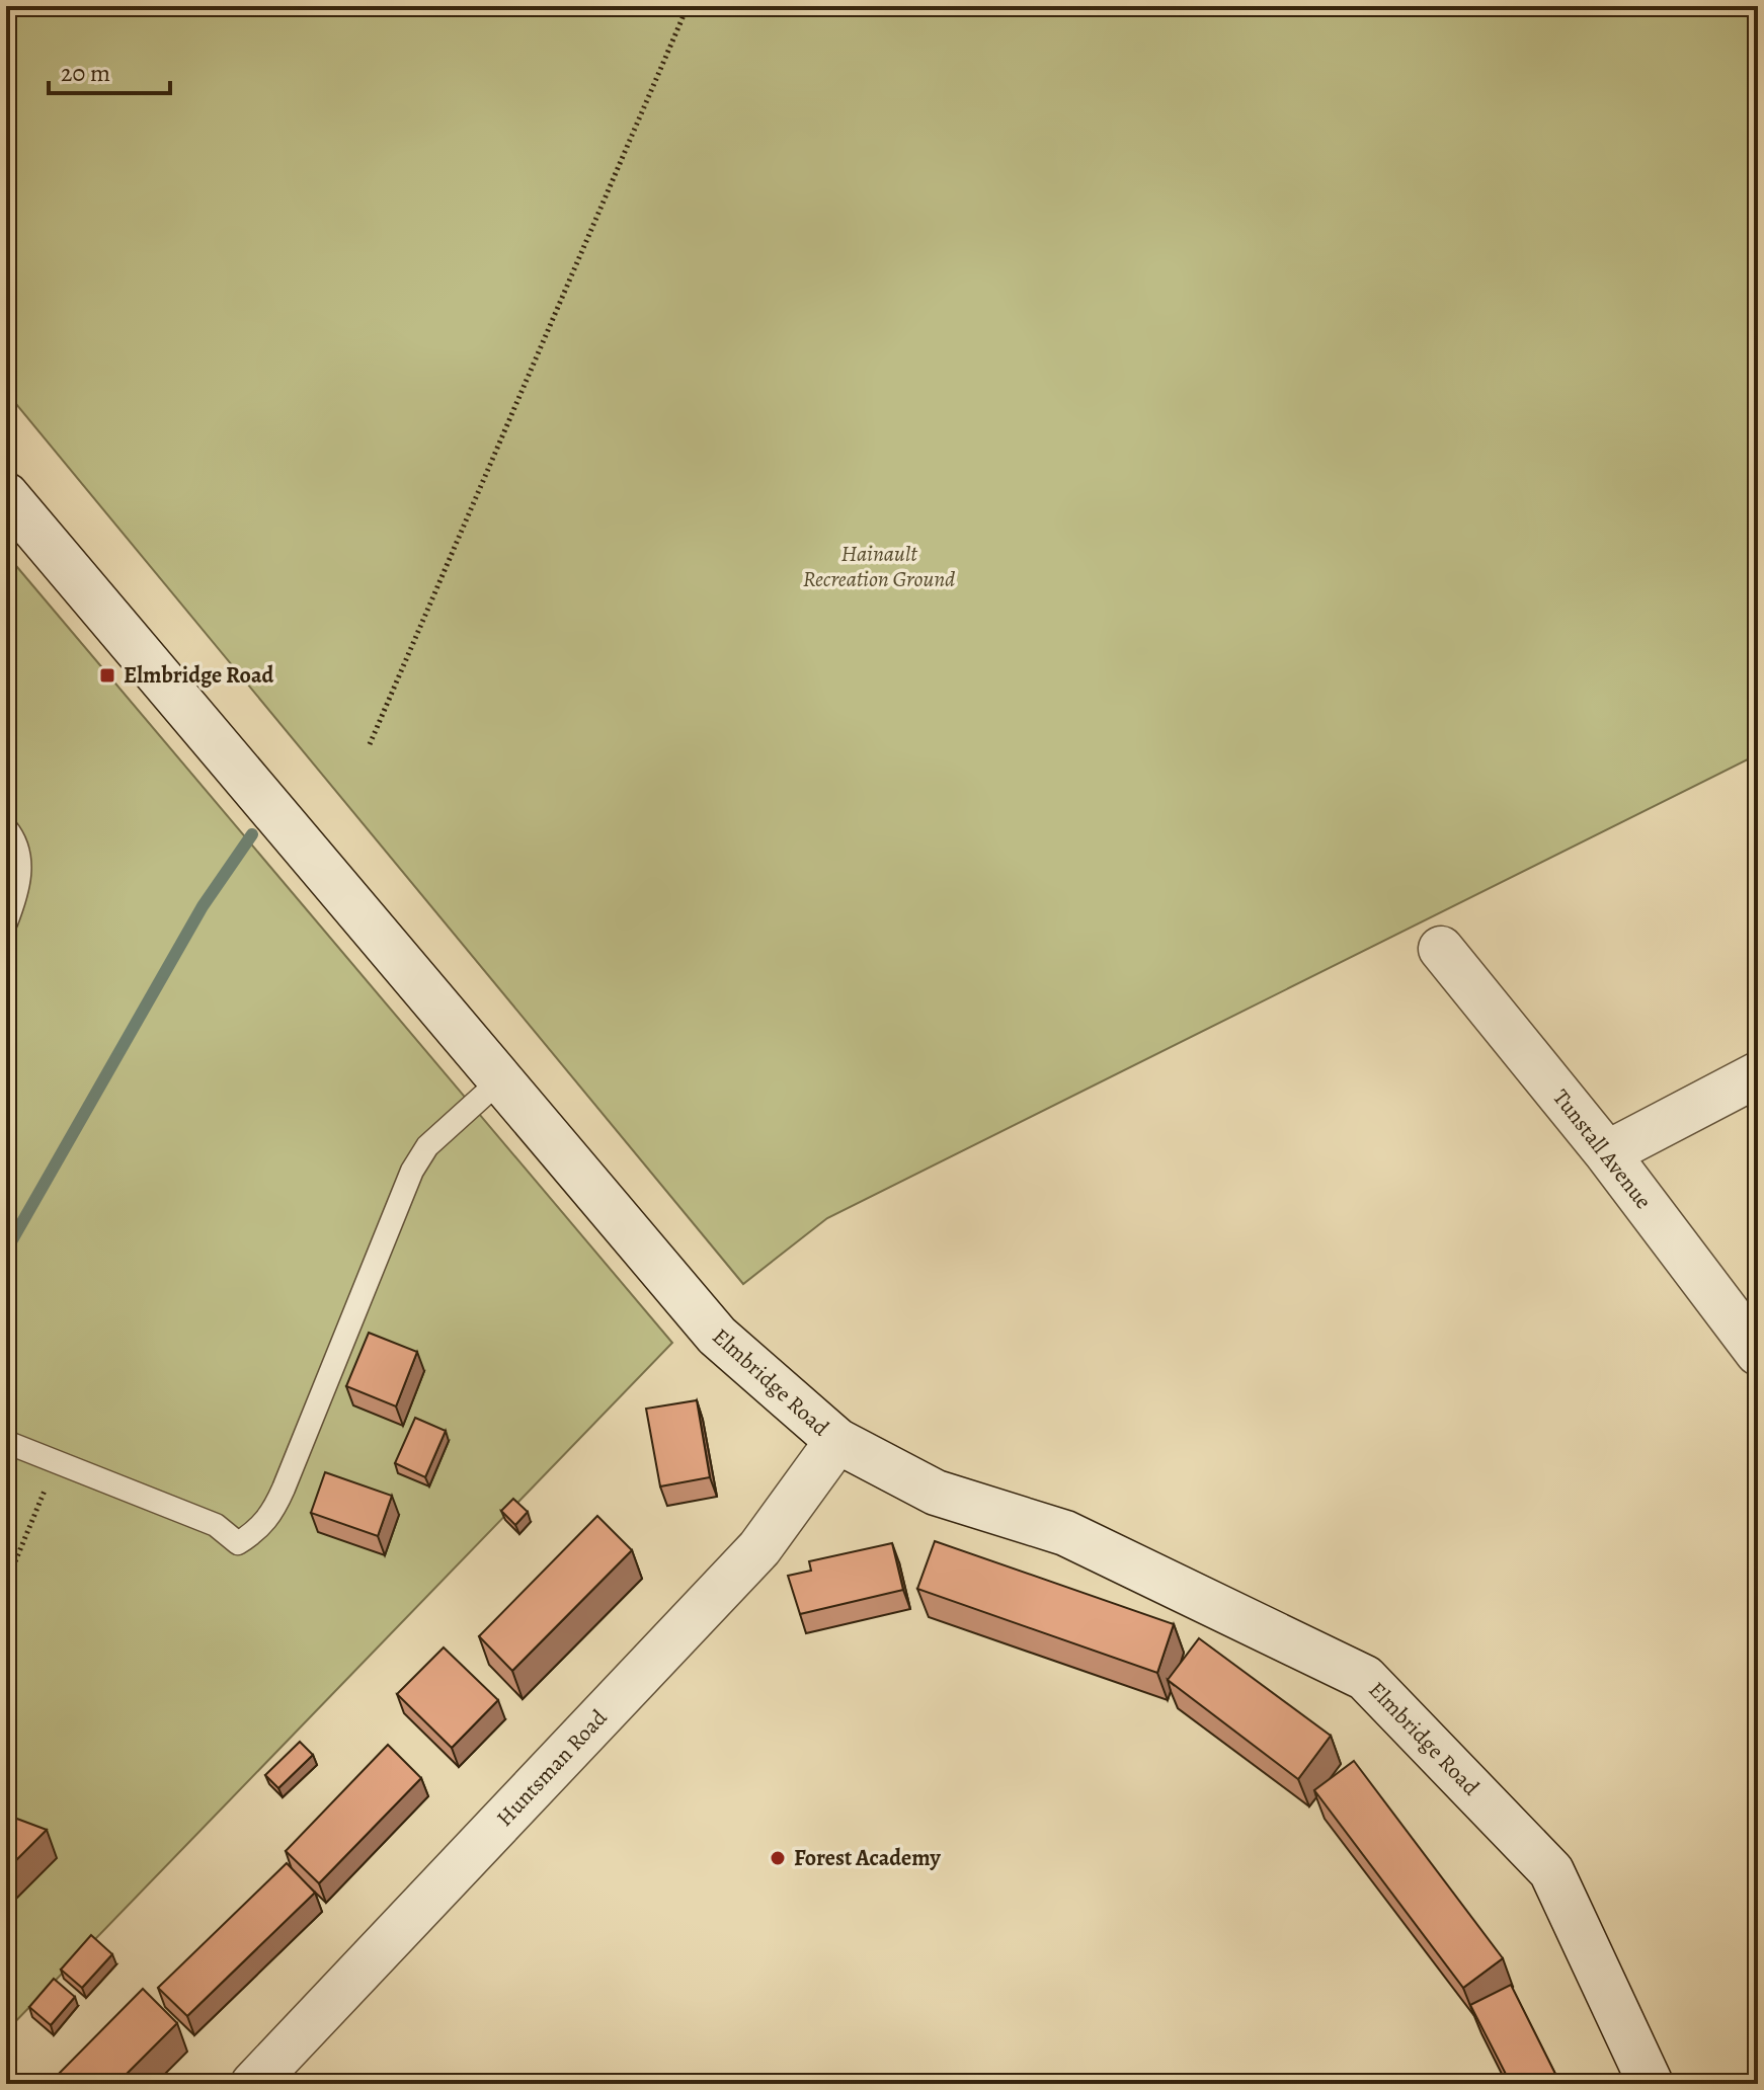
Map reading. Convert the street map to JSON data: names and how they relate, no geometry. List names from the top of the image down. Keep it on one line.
{"streets":{"street":["Tunstall Avenue","Elmbridge Road","Huntsman Road"]},"crossings":[["Elmbridge Road","Huntsman Road"]],"parks":["Hainault Recreation Ground"],"places":{"transit":["Elmbridge Road"],"other":["Forest Academy"]},"scale_bar":"20 m"}
